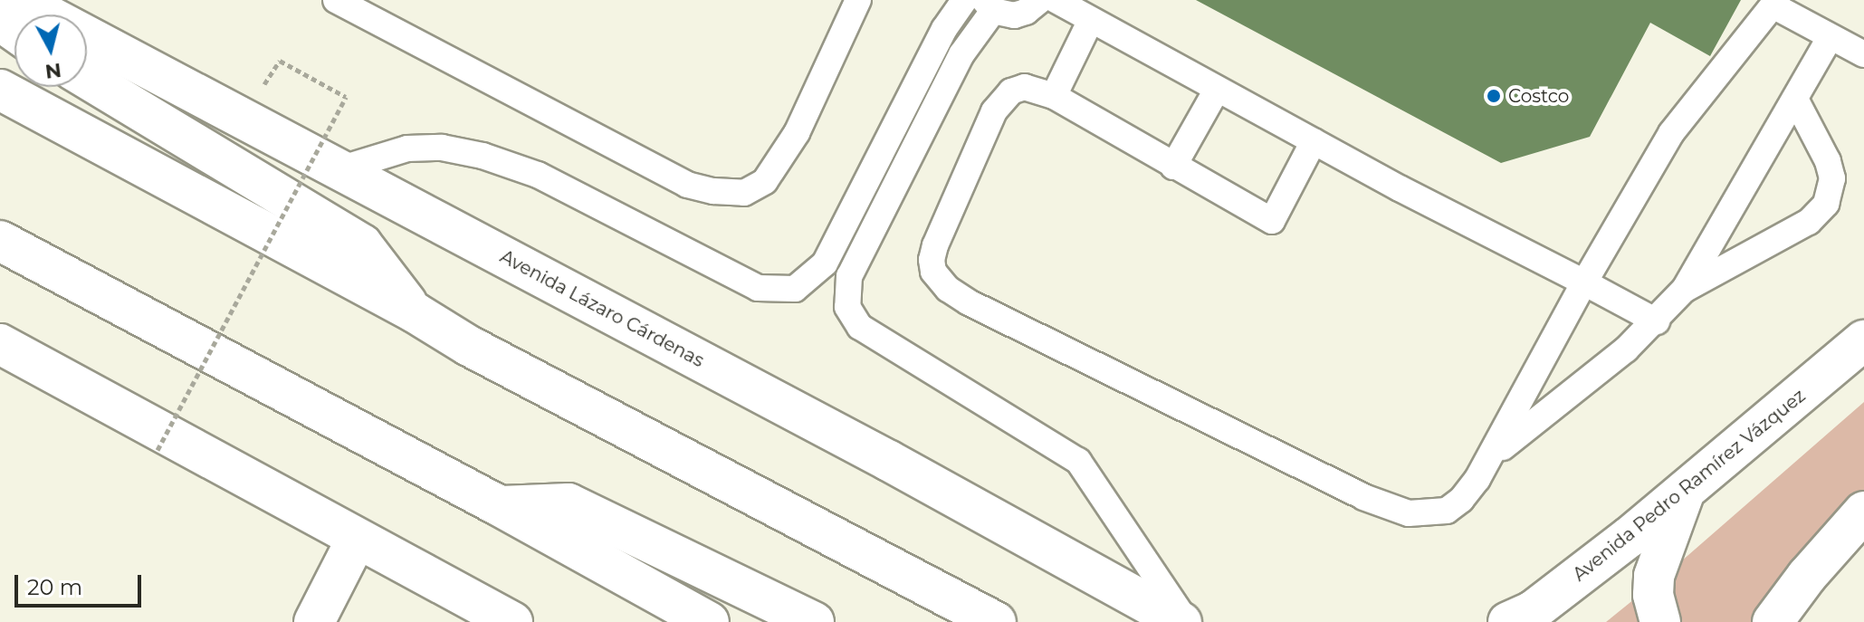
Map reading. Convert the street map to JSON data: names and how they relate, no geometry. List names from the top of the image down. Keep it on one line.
{"streets":{"main road":["Avenida Lázaro Cárdenas","Avenida Pedro Ramírez Vázquez"]},"places":["Costco"],"scale_bar":"20 m","north":"bottom"}
